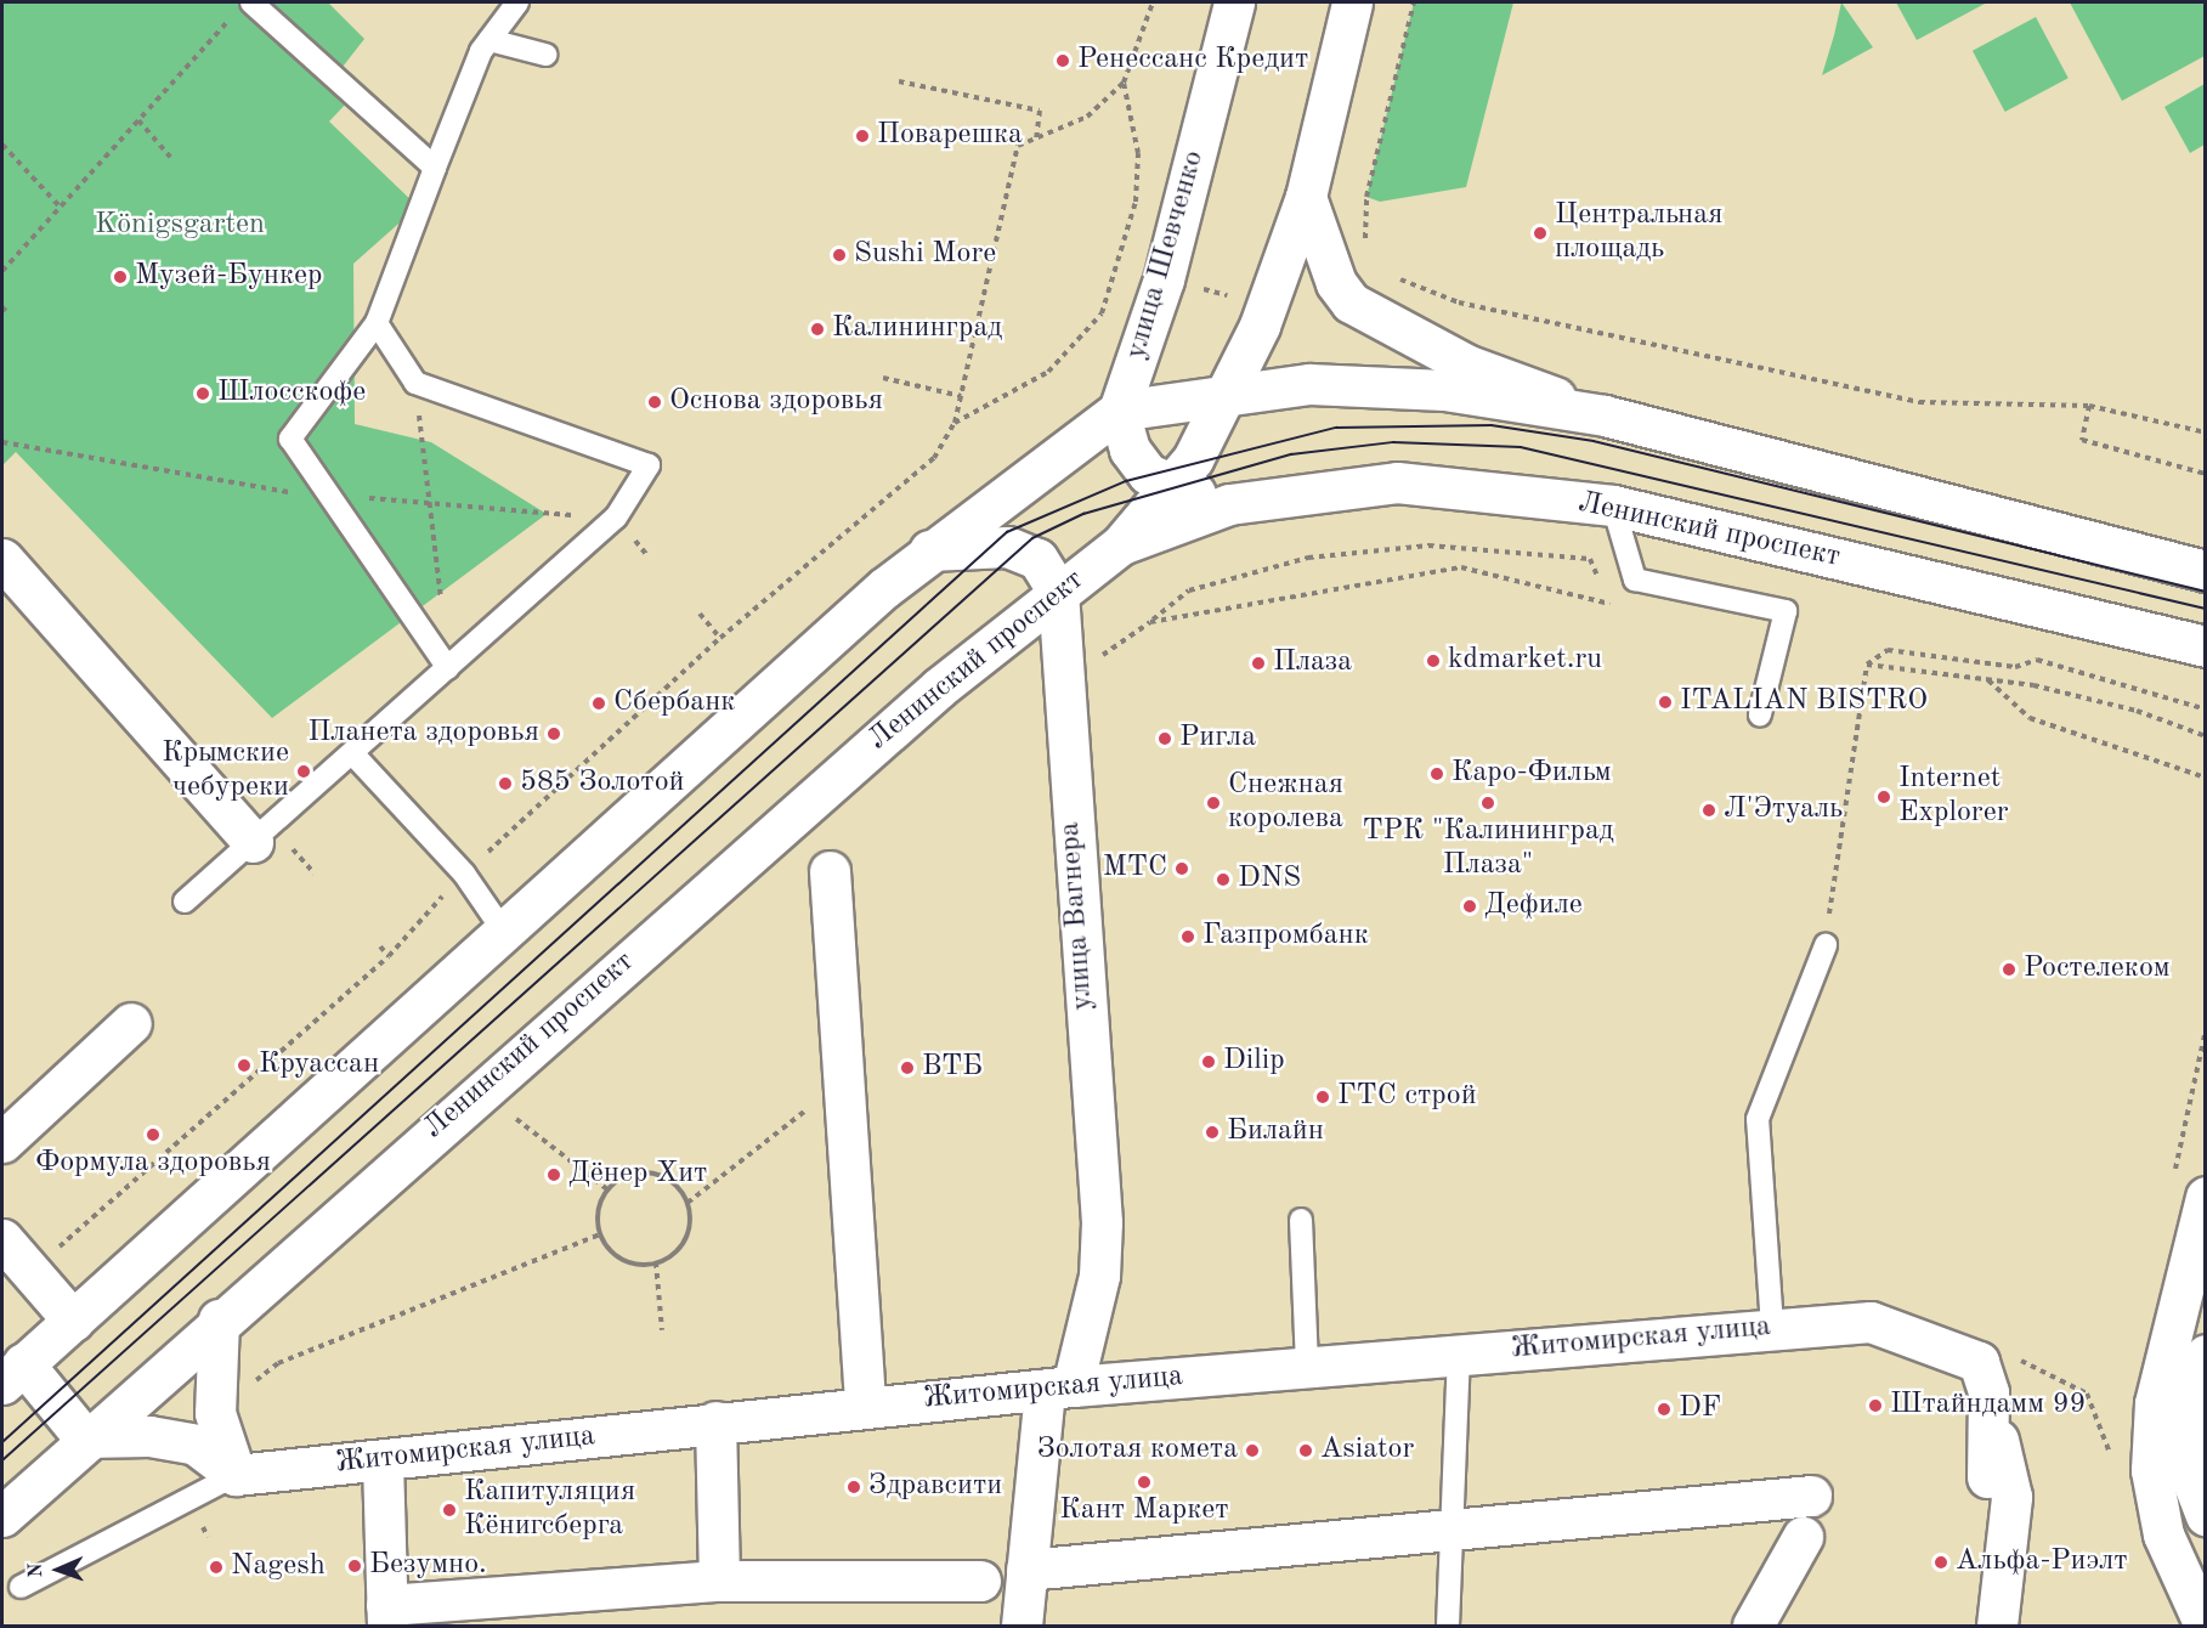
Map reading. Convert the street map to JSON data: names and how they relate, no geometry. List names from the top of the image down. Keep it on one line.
{"streets":{"main road":["улица Шевченко","Ленинский проспект","улица Вагнера","Житомирская улица"]},"crossings":[["Ленинский проспект","улица Вагнера"],["улица Вагнера","Житомирская улица"]],"parks":["Königsgarten"],"places":["Ренессанс Кредит","Поварешка","Центральная площадь","Sushi More","Музей-Бункер","Калининград","Шлосскофе","Основа здоровья","kdmarket.ru","Плаза","ITALIAN BISTRO","Сбербанк","Планета здоровья","Ригла","Крымские чебуреки","Каро-Фильм","585 Золотой","Internet Explorer","Снежная королева","ТРК \"Калининград Плаза\"","Л'Этуаль","МТС","DNS","Дефиле","Газпромбанк","Ростелеком","Dilip","Круассан","ВТБ","ГТС строй","Билайн","Формула здоровья","Дёнер Хит","Штайндамм 99","DF","Золотая комета","Asiator","Кант Маркет","Здравсити","Капитуляция Кёнигсберга","Альфа-Риэлт","Безумно.","Nagesh"],"north":"left"}
